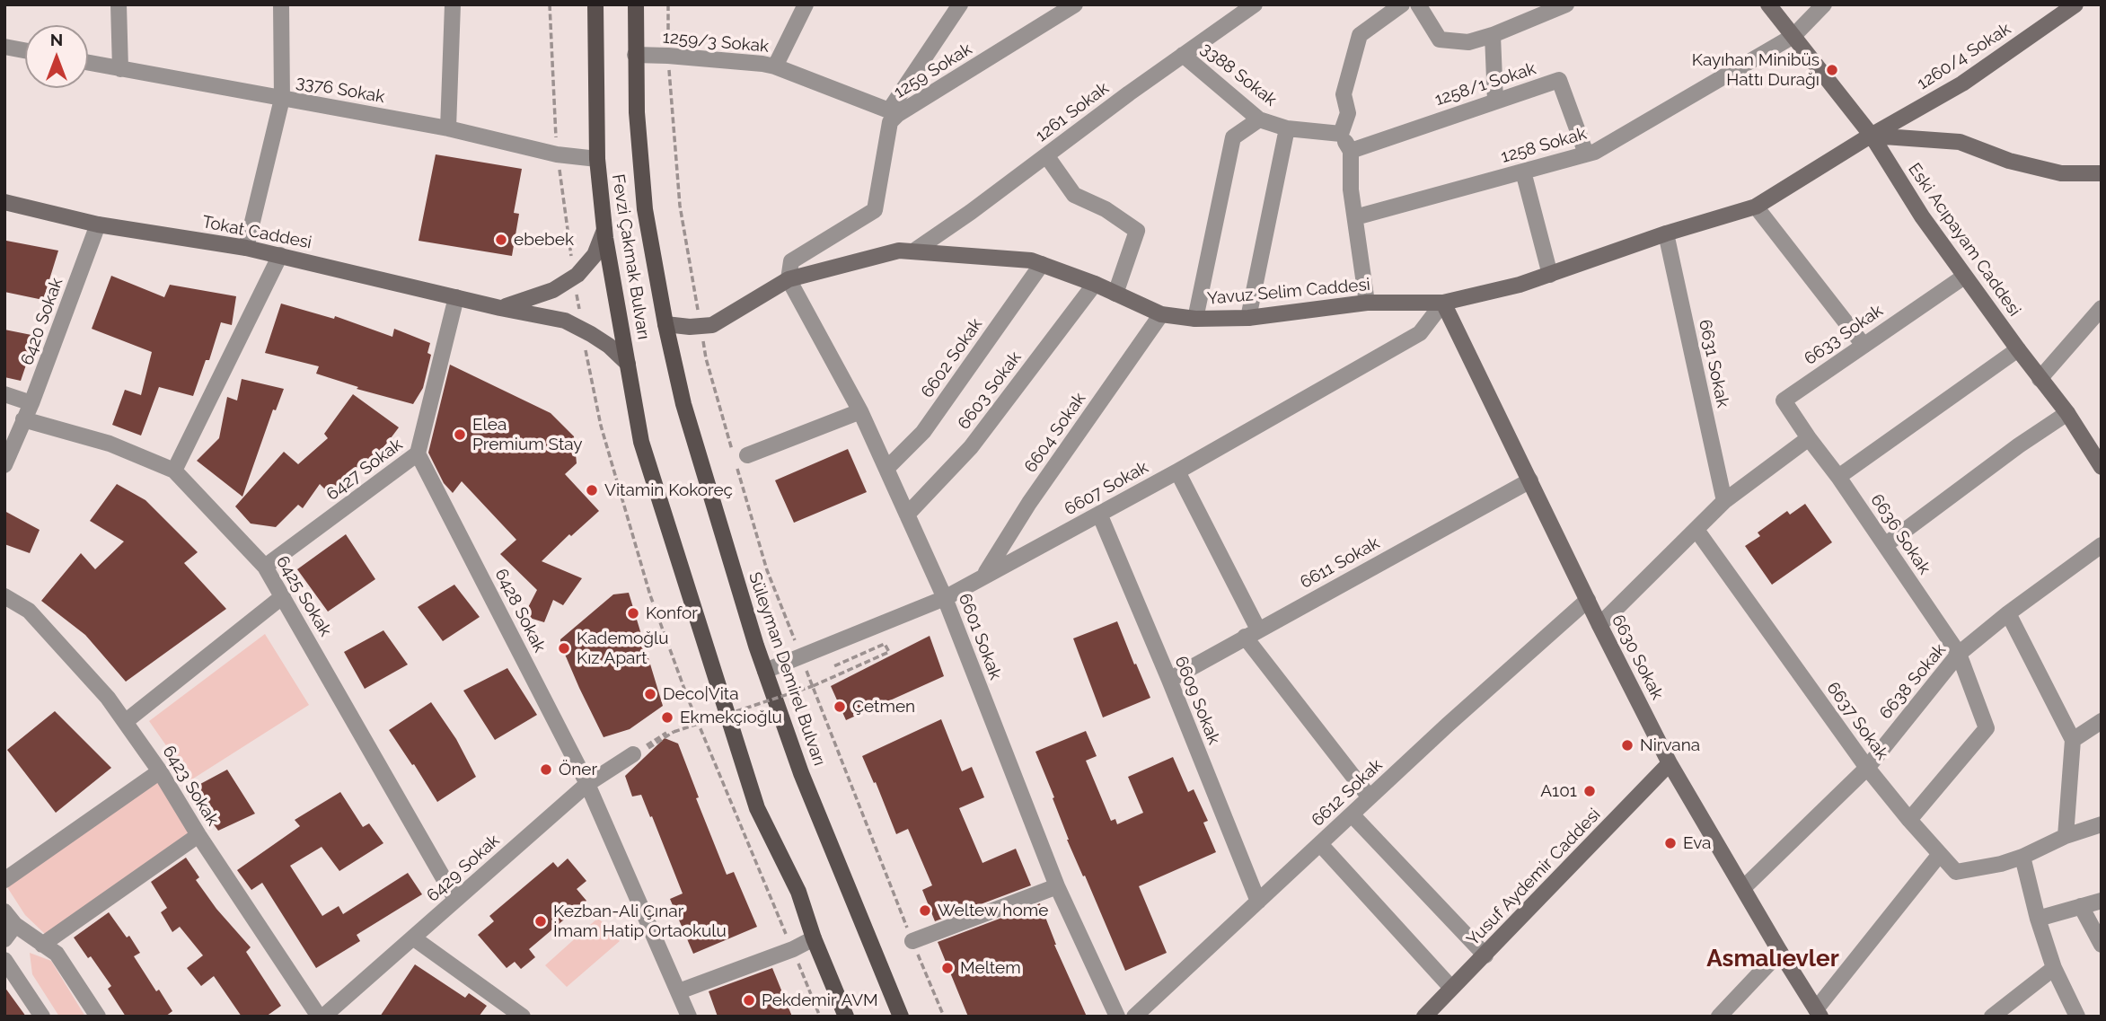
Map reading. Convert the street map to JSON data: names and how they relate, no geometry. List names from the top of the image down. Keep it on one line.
{"streets":{"main road":["Fevzi Çakmak Bulvarı","Süleyman Demirel Bulvarı"],"street":["1259/3 Sokak","1260/4 Sokak","1259 Sokak","3388 Sokak","1258/1 Sokak","3376 Sokak","1261 Sokak","1258 Sokak","Tokat Caddesi","Eski Acıpayam Caddesi","Yavuz Selim Caddesi","6420 Sokak","6633 Sokak","6602 Sokak","6631 Sokak","6603 Sokak","6604 Sokak","6427 Sokak","6607 Sokak","6636 Sokak","6611 Sokak","6425 Sokak","6428 Sokak","6601 Sokak","6630 Sokak","6638 Sokak","6609 Sokak","6637 Sokak","6423 Sokak","6612 Sokak","6429 Sokak","Yusuf Aydemir Caddesi"]},"crossings":[["1259/3 Sokak","1259 Sokak"],["1259/3 Sokak","Fevzi Çakmak Bulvarı"],["1260/4 Sokak","Eski Acıpayam Caddesi"],["1260/4 Sokak","Yavuz Selim Caddesi"],["1259 Sokak","Yavuz Selim Caddesi"],["1259 Sokak","6601 Sokak"],["3388 Sokak","1261 Sokak"],["1258/1 Sokak","1258 Sokak"],["3376 Sokak","Fevzi Çakmak Bulvarı"],["1261 Sokak","Yavuz Selim Caddesi"],["1258 Sokak","Eski Acıpayam Caddesi"],["Tokat Caddesi","Fevzi Çakmak Bulvarı"],["Tokat Caddesi","6420 Sokak"],["Tokat Caddesi","6427 Sokak"],["Eski Acıpayam Caddesi","Yavuz Selim Caddesi"],["Eski Acıpayam Caddesi","6633 Sokak"],["Fevzi Çakmak Bulvarı","Yavuz Selim Caddesi"],["Fevzi Çakmak Bulvarı","Süleyman Demirel Bulvarı"],["Yavuz Selim Caddesi","6602 Sokak"],["Yavuz Selim Caddesi","6631 Sokak"],["Yavuz Selim Caddesi","6603 Sokak"],["Yavuz Selim Caddesi","6604 Sokak"],["Yavuz Selim Caddesi","6607 Sokak"],["Yavuz Selim Caddesi","6601 Sokak"],["Yavuz Selim Caddesi","6630 Sokak"],["Yavuz Selim Caddesi","Süleyman Demirel Bulvarı"],["6420 Sokak","6425 Sokak"],["6633 Sokak","6636 Sokak"],["6602 Sokak","6601 Sokak"],["6603 Sokak","6601 Sokak"],["6604 Sokak","6607 Sokak"],["6427 Sokak","6425 Sokak"],["6427 Sokak","6428 Sokak"],["6607 Sokak","6601 Sokak"],["6607 Sokak","6630 Sokak"],["6607 Sokak","Süleyman Demirel Bulvarı"],["6607 Sokak","6609 Sokak"],["6636 Sokak","6638 Sokak"],["6636 Sokak","6637 Sokak"],["6611 Sokak","6630 Sokak"],["6611 Sokak","6609 Sokak"],["6425 Sokak","6429 Sokak"],["6428 Sokak","6429 Sokak"],["6630 Sokak","6638 Sokak"],["6630 Sokak","6612 Sokak"],["6630 Sokak","Yusuf Aydemir Caddesi"],["6638 Sokak","6637 Sokak"],["6609 Sokak","6612 Sokak"]],"districts":["Asmalıevler"],"places":["Kayıhan Minibüs Hattı Durağı","ebebek","Elea Premium Stay","Vitamin Kokoreç","Konfor","Kademoğlu Kız Apart","Deco|Vita","Çetmen","Ekmekçioğlu","Nirvana","Öner","A101","Eva","Weltew home","Kezban-Ali Çınar İmam Hatip Ortaokulu","Meltem","Pekdemir AVM"],"north":"top"}
